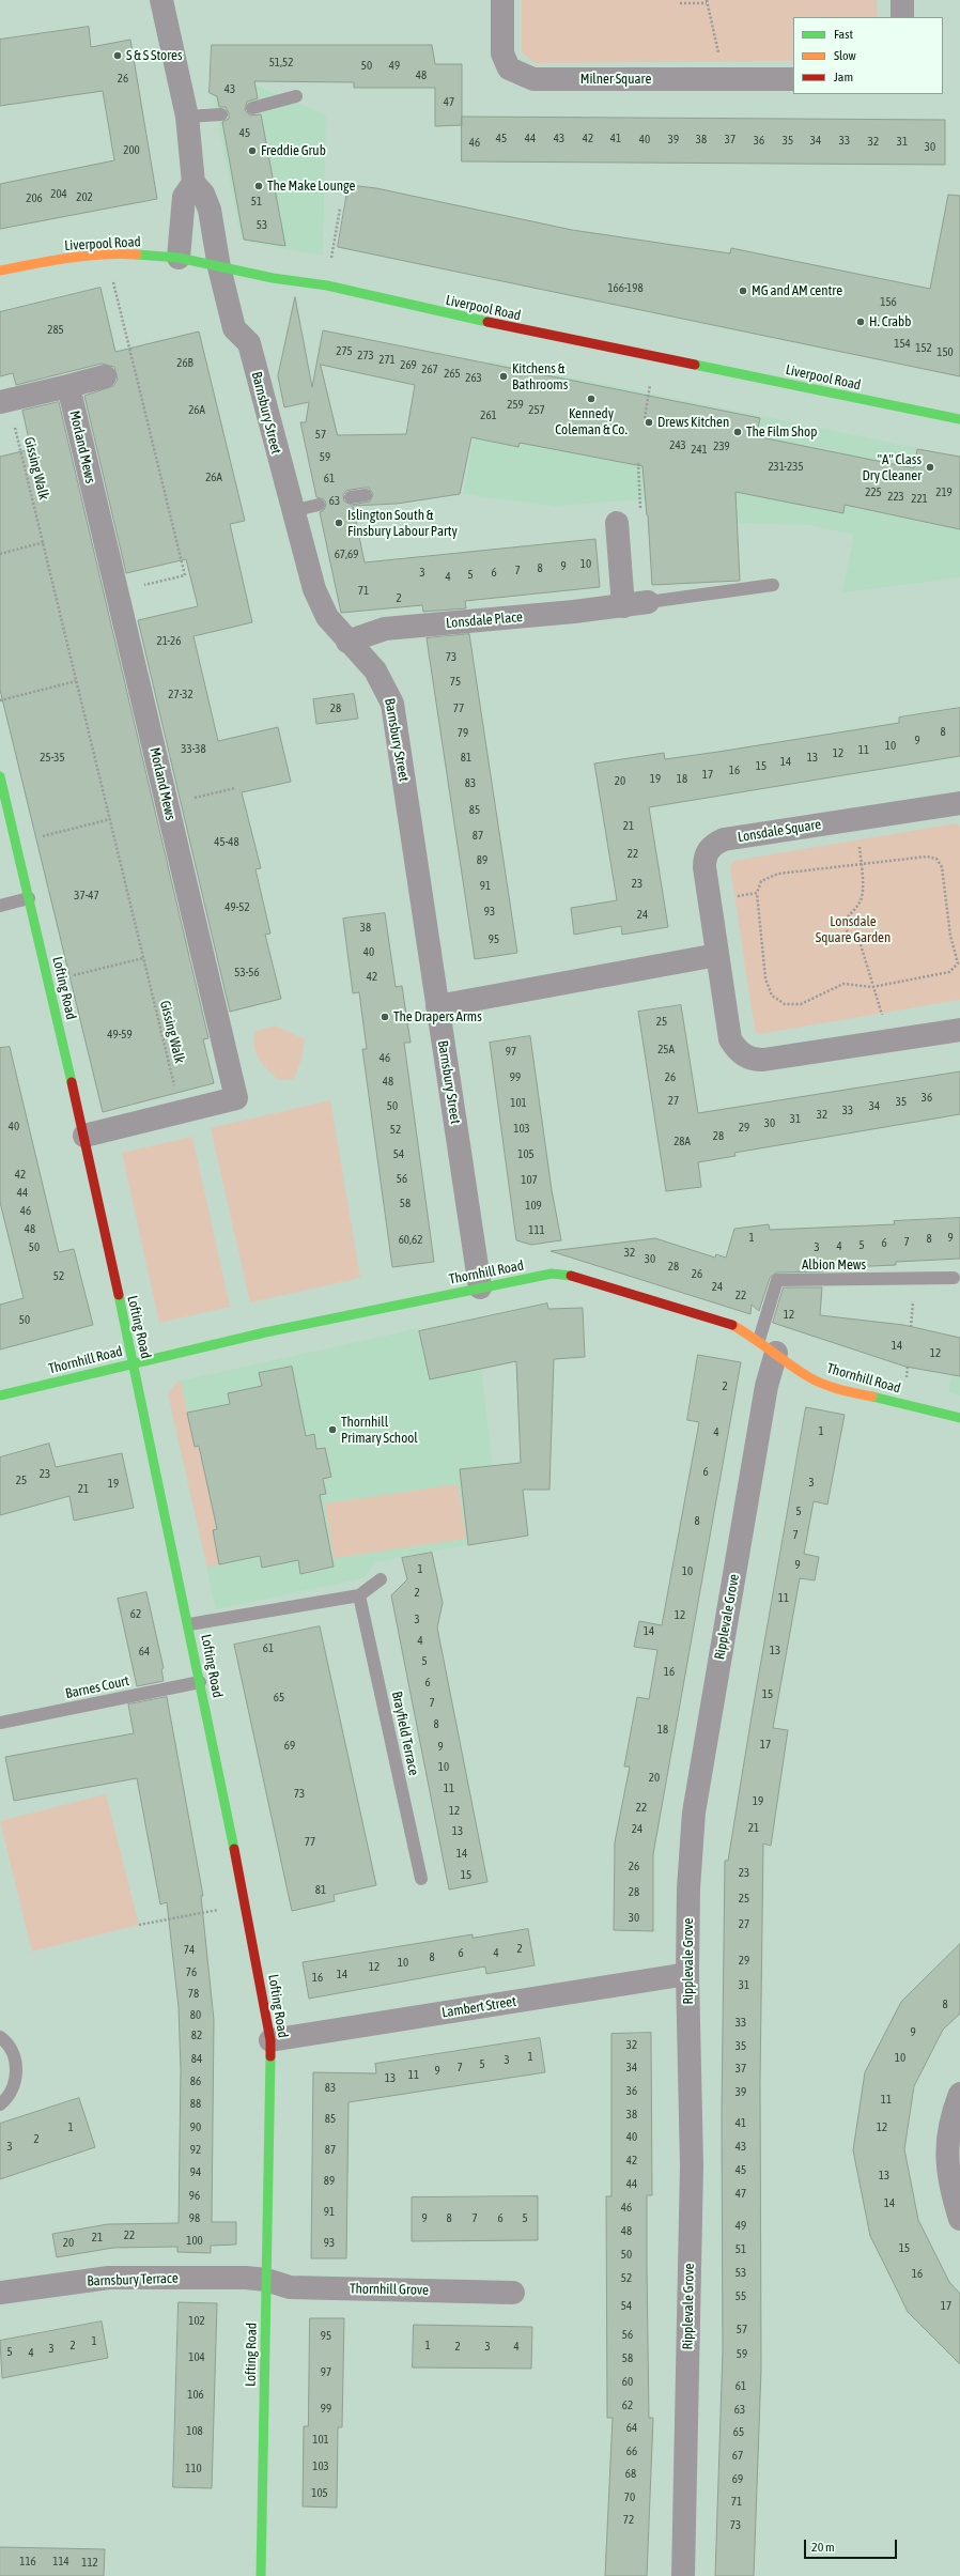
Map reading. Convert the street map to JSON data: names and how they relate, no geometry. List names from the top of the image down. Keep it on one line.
{"streets":{"street":["Milner Square","Liverpool Road","Barnsbury Street","Morland Mews","Lonsdale Place","Lonsdale Square","Lofting Road","Thornhill Road","Ripplevale Grove","Lambert Street","Barnsbury Terrace","Thornhill Grove"],"lane":["Albion Mews","Barnes Court","Brayfield Terrace"],"path":["Gissing Walk"]},"crossings":[["Liverpool Road","Barnsbury Street"],["Barnsbury Street","Lonsdale Place"],["Barnsbury Street","Thornhill Road"],["Morland Mews","Gissing Walk"],["Morland Mews","Lofting Road"],["Lofting Road","Thornhill Road"],["Lofting Road","Barnes Court"],["Lofting Road","Lambert Street"],["Lofting Road","Barnsbury Terrace"],["Lofting Road","Thornhill Grove"],["Albion Mews","Thornhill Road"],["Albion Mews","Ripplevale Grove"],["Thornhill Road","Ripplevale Grove"],["Ripplevale Grove","Lambert Street"],["Barnsbury Terrace","Thornhill Grove"]],"parks":["Lonsdale Square Garden"],"places":["S & S Stores","Freddie Grub","The Make Lounge","MG and AM centre","H. Crabb","Kitchens & Bathrooms","Kennedy Coleman & Co.","Drews Kitchen","The Film Shop","\"A\" Class Dry Cleaner","Islington South & Finsbury Labour Party","The Drapers Arms","Thornhill Primary School"],"house_numbers":["51,52","50","49","48","26","43","47","45","45","44","43","42","41","40","39","38","37","36","35","34","33","32","31","46","30","200","204","202","206","51","53","166-198","156","285","154","152","275","150","273","271","26B","269","267","265","263","259","26A","257","261","57","243","239","241","59","231-235","26A","61","225","219","223","221","63","67,69","10","9","8","7","3","6","5","4","71","2","21-26","73","75","27-32","28","77","8","79","9","10","33-38","11","12","25-35","81","13","14","15","16","17","19","18","20","83","85","21","87","45-48","22","89","23","91","37-47","49-52","93","24","38","95","40","53-56","42","25","49-59","25A","97","46","99","26","48","36","27","35","101","50","34","33","32","31","30","40","29","103","52","28","28A","54","105","42","56","107","44","58","109","46","48","111","1","9","8","60,62","7","6","5","4","50","3","32","30","28","26","52","24","22","12","50","14","12","2","1","4","6","23","25","3","19","21","5","8","7","9","1","10","2","11","62","12","3","14","4","61","13","64","5","16","6","15","65","7","8","18","17","69","9","10","20","11","73","19","22","12","21","24","13","77","14","26","23","15","81","28","25","30","27","2","74","6","4","8","29","10","12","76","14","16","31","78","8","80","33","9","82","32","35","1","10","84","3","5","7","34","37","9","11","13","86","83","36","39","11","88","38","85","41","1","90","12","40","2","3","43","92","87","42","45","94","13","89","44","47","96","14","46","91","98","9","8","7","6","5","49","48","22","21","100","20","93","15","51","50","53","16","52","55","54","17","102","57","56","95","1","2","1","2","3","4","3","5","4","59","104","58","97","60","61","106","62","99","63","64","108","65","101","66","67","103","110","68","69","105","70","71","72","73","116","114","112"],"legend":["Fast","Slow","Jam"],"scale_bar":"20 m"}
